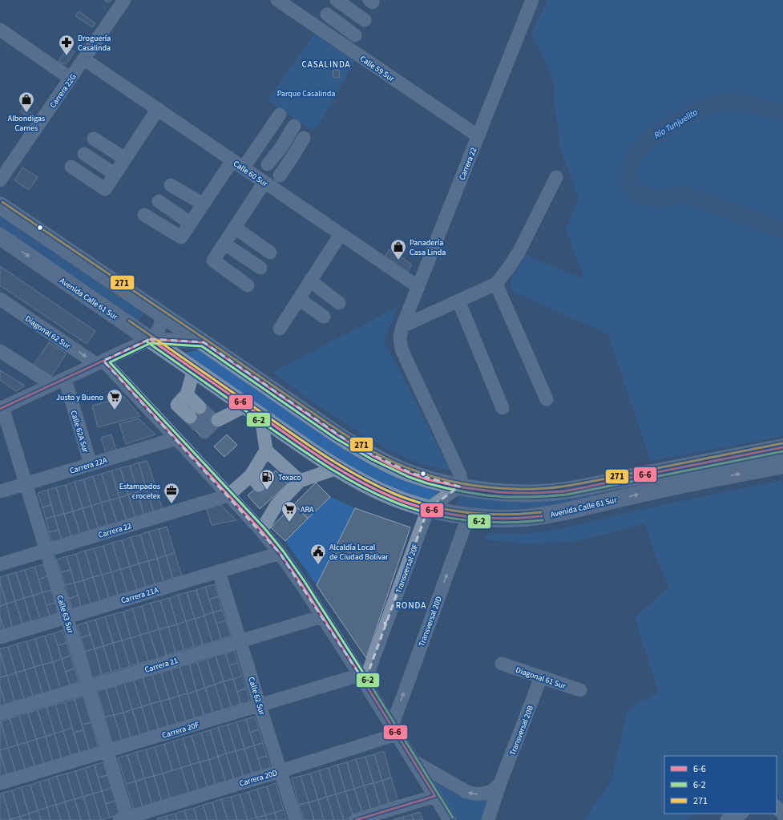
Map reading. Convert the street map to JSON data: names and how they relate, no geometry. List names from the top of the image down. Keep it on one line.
{"streets":{"main road":["Avenida Calle 61 Sur"],"street":["Calle 59 Sur","Carrera 22G","Carrera 22","Calle 60 Sur","Diagonal 62 Sur","Calle 62A Sur","Carrera 22A","Transversal 20F","Carrera 21A","Calle 63 Sur","Transversal 20D","Carrera 21","Diagonal 61 Sur","Calle 62 Sur","Carrera 20F","Transversal 20B","Carrera 20D"]},"crossings":[["Calle 59 Sur","Carrera 22"],["Carrera 22G","Calle 60 Sur"],["Carrera 22","Calle 60 Sur"],["Carrera 22","Diagonal 62 Sur"],["Carrera 22","Calle 63 Sur"],["Avenida Calle 61 Sur","Transversal 20F"],["Avenida Calle 61 Sur","Transversal 20D"],["Diagonal 62 Sur","Carrera 22A"],["Diagonal 62 Sur","Transversal 20F"],["Diagonal 62 Sur","Carrera 21A"],["Diagonal 62 Sur","Transversal 20D"],["Diagonal 62 Sur","Carrera 21"],["Diagonal 62 Sur","Carrera 20F"],["Diagonal 62 Sur","Carrera 20D"],["Calle 62A Sur","Carrera 22A"],["Carrera 22A","Calle 63 Sur"],["Transversal 20F","Carrera 20F"],["Carrera 21A","Calle 63 Sur"],["Carrera 21A","Calle 62 Sur"],["Calle 63 Sur","Carrera 21"],["Calle 63 Sur","Carrera 20F"],["Calle 63 Sur","Carrera 20D"],["Transversal 20D","Carrera 20D"],["Carrera 21","Calle 62 Sur"],["Diagonal 61 Sur","Transversal 20B"],["Calle 62 Sur","Carrera 20F"],["Calle 62 Sur","Carrera 20D"]],"one_way":["Transversal 20F","Transversal 20D"],"districts":["CASALINDA","RONDA"],"water":["Río Tunjuelito"],"parks":["Parque Casalinda"],"places":{"pharmacy":["Droguería Casalinda"],"shop":["Albondigas Carnes","Panadería Casa Linda"],"supermarket":["Justo y Bueno","ARA"],"fuel station":["Texaco"],"office":["Estampados crocetex"],"public building":["Alcaldía Local de Ciudad Bolivar"]},"lines":["transit line 271","transit line 6-6","transit line 6-2"],"legend":["6-6","6-2","271"]}
